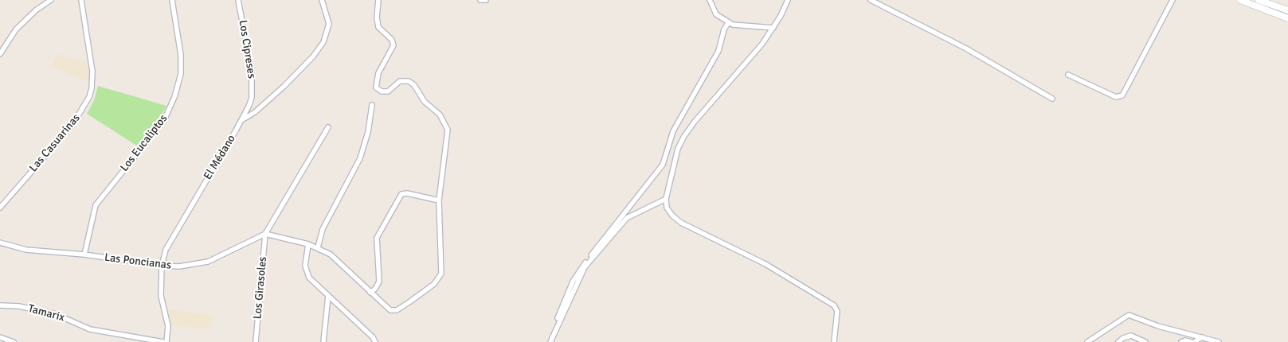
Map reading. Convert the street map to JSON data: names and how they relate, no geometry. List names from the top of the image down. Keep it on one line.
{"streets":{"street":["Los Cipreses","Las Casuarinas","Los Eucaliptos","El Médano","Las Poncianas","Los Girasoles","Tamarix"]},"crossings":[["Los Cipreses","El Médano"],["Los Eucaliptos","Las Poncianas"],["El Médano","Las Poncianas"],["Las Poncianas","Los Girasoles"]]}
